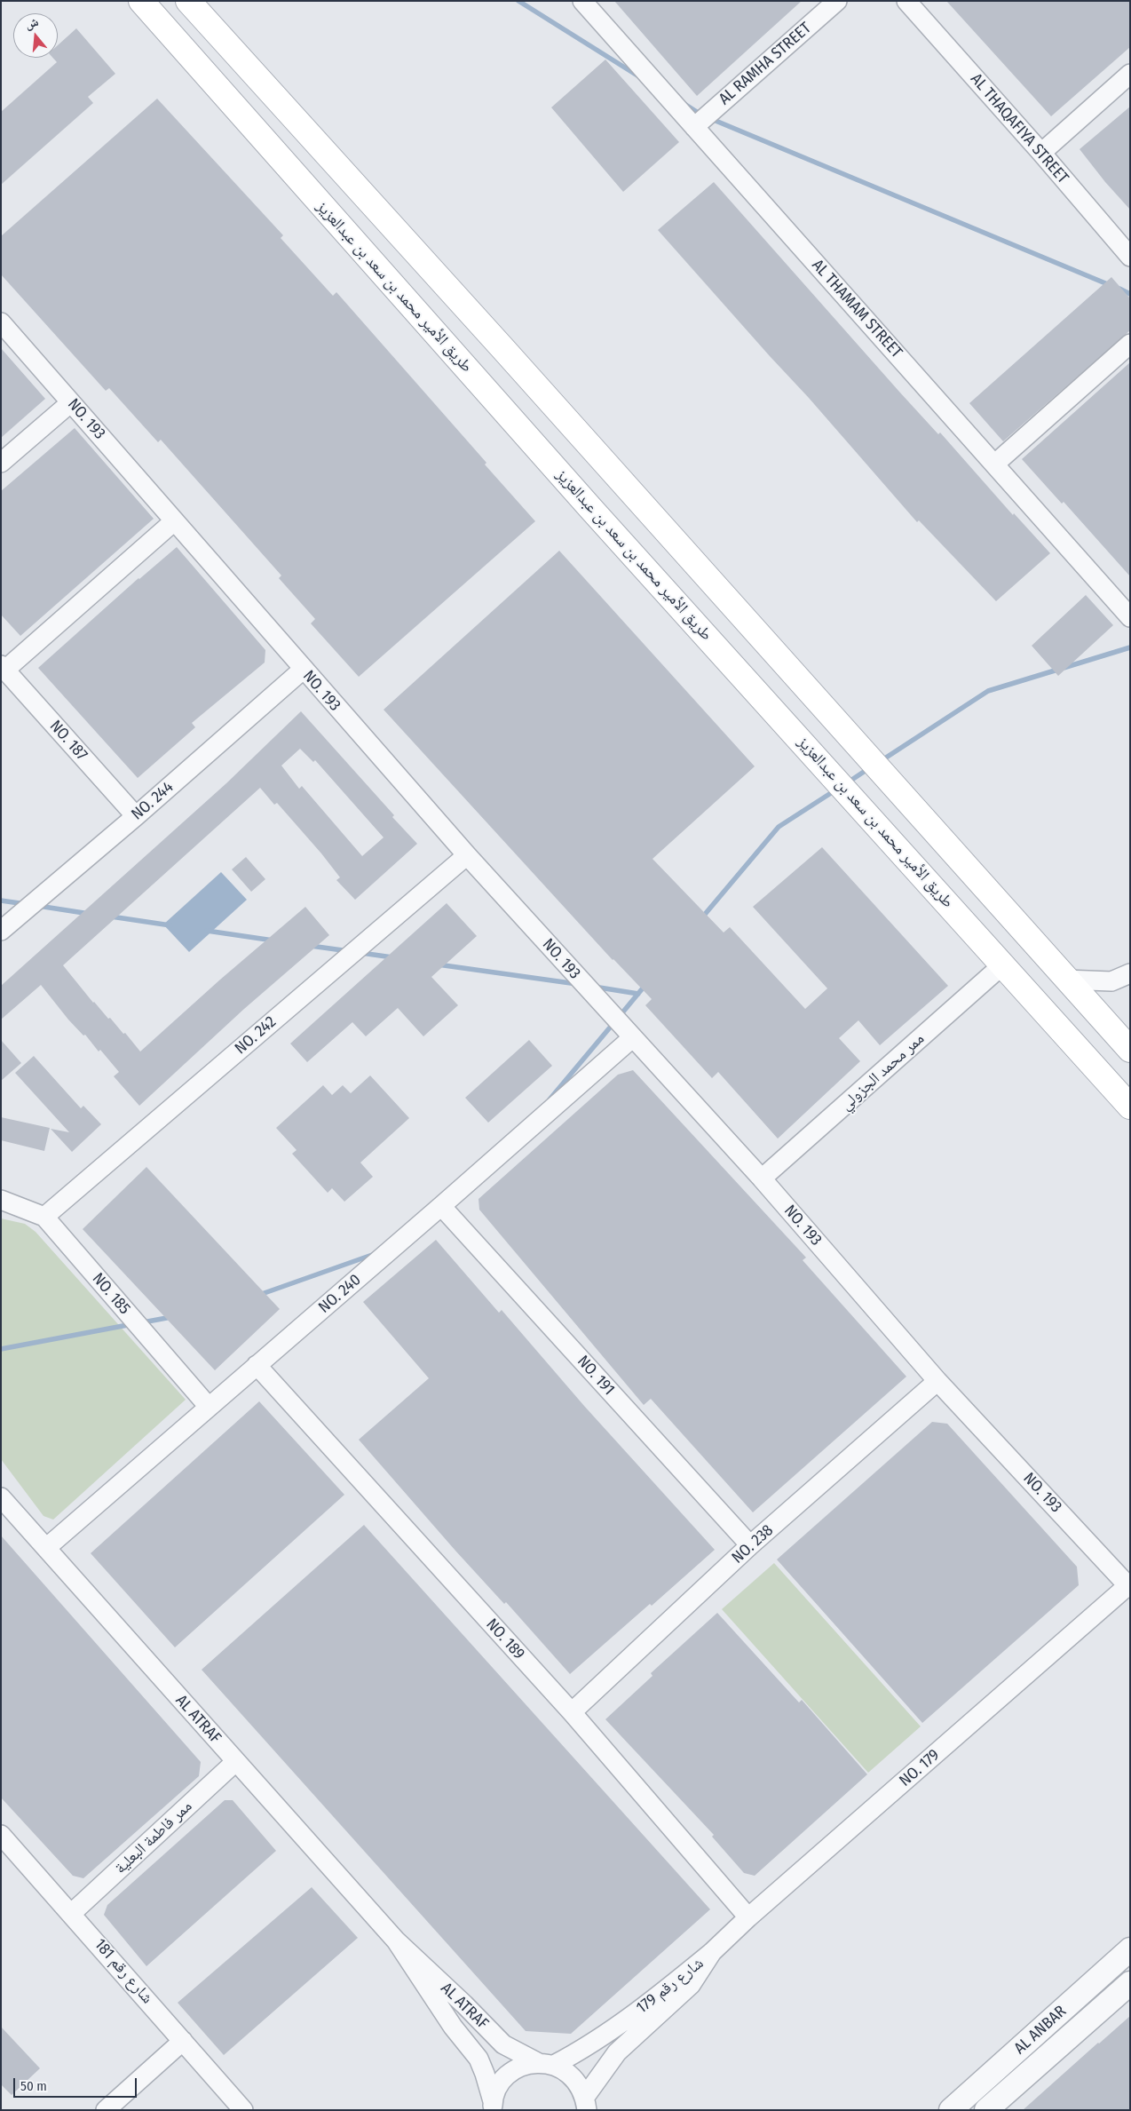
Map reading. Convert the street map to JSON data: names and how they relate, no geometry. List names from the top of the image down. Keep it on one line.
{"streets":{"main road":["طريق الأمير محمد بن سعد بن عبدالعزيز"],"street":["AL RAMHA STREET","AL THAQAFIYA STREET","AL THAMAM STREET","NO. 193","NO. 187","NO. 244","NO. 242","ممر محمد الجزولي","NO. 185","NO. 240","NO. 191","NO. 238","NO. 189","AL ATRAF","NO. 179","ممر فاطمة البعلية","شارع رقم 181","شارع رقم 179","AL ANBAR"]},"crossings":[["AL RAMHA STREET","AL THAMAM STREET"],["طريق الأمير محمد بن سعد بن عبدالعزيز","ممر محمد الجزولي"],["NO. 193","NO. 244"],["NO. 193","NO. 242"],["NO. 193","ممر محمد الجزولي"],["NO. 193","NO. 240"],["NO. 193","NO. 238"],["NO. 193","NO. 179"],["NO. 187","NO. 244"],["NO. 242","NO. 185"],["NO. 185","NO. 240"],["NO. 240","NO. 191"],["NO. 240","NO. 189"],["NO. 240","AL ATRAF"],["NO. 191","NO. 238"],["NO. 238","NO. 189"],["NO. 189","NO. 179"],["AL ATRAF","ممر فاطمة البعلية"],["AL ATRAF","شارع رقم 179"],["NO. 179","شارع رقم 179"],["ممر فاطمة البعلية","شارع رقم 181"]],"scale_bar":"50 m","north":"top"}
